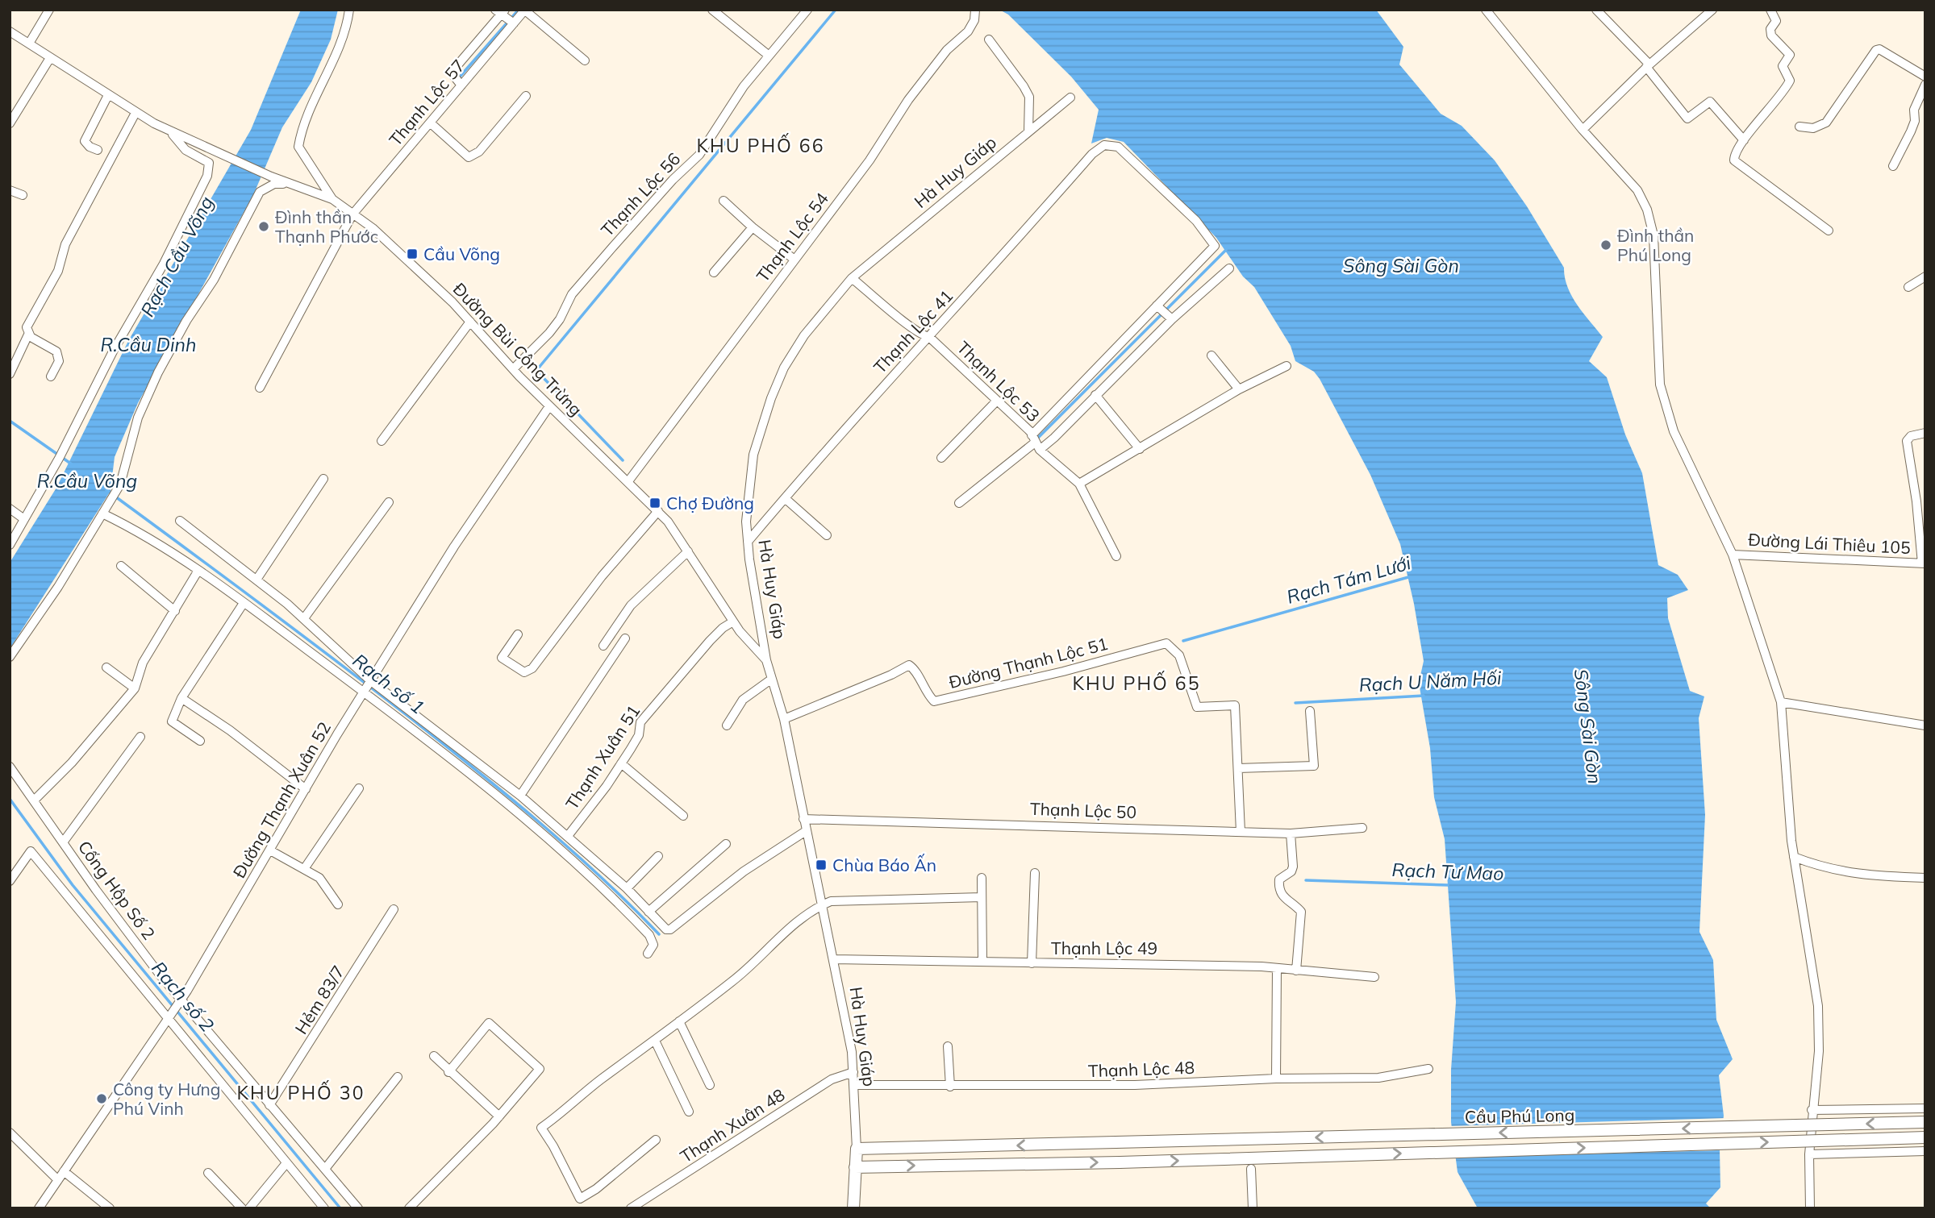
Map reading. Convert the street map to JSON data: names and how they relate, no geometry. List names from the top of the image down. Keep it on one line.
{"streets":{"main road":["Hà Huy Giáp","Cầu Phú Long"],"street":["Thạnh Lộc 57","Thạnh Lộc 56","Thạnh Lộc 54","Thạnh Lộc 41","Đường Bùi Công Trừng","Thạnh Lộc 53","Đường Lái Thiêu 105","Đường Thạnh Lộc 51","Thạnh Xuân 51","Đường Thạnh Xuân 52","Thạnh Lộc 50","Cống Hộp Số 2","Thạnh Lộc 49","Hẻm 83/7","Thạnh Lộc 48","Thạnh Xuân 48"]},"crossings":[["Thạnh Lộc 57","Đường Bùi Công Trừng"],["Hà Huy Giáp","Thạnh Lộc 41"],["Hà Huy Giáp","Đường Bùi Công Trừng"],["Hà Huy Giáp","Thạnh Lộc 53"],["Hà Huy Giáp","Đường Thạnh Lộc 51"],["Hà Huy Giáp","Thạnh Lộc 50"],["Hà Huy Giáp","Thạnh Lộc 49"],["Hà Huy Giáp","Thạnh Lộc 48"],["Hà Huy Giáp","Cầu Phú Long"],["Hà Huy Giáp","Thạnh Xuân 48"],["Thạnh Lộc 56","Đường Bùi Công Trừng"],["Thạnh Lộc 54","Đường Bùi Công Trừng"],["Thạnh Lộc 41","Thạnh Lộc 53"],["Đường Bùi Công Trừng","Thạnh Xuân 51"],["Đường Bùi Công Trừng","Đường Thạnh Xuân 52"],["Đường Thạnh Xuân 52","Cống Hộp Số 2"],["Cống Hộp Số 2","Hẻm 83/7"]],"districts":["KHU PHỐ 66","KHU PHỐ 65","KHU PHỐ 30"],"water":["Rạch Cầu Võng","Sông Sài Gòn","R.Cầu Dinh","R.Cầu Võng","Rạch Tám Lưới","Rạch U Năm Hối","Rạch số 1","Rạch Tư Mao","Rạch số 2"],"places":{"other":["Đình thần Thạnh Phước","Đình thần Phú Long","Công ty Hưng Phú Vinh"],"transit":["Cầu Võng","Chợ Đường","Chùa Báo Ấn"]}}
